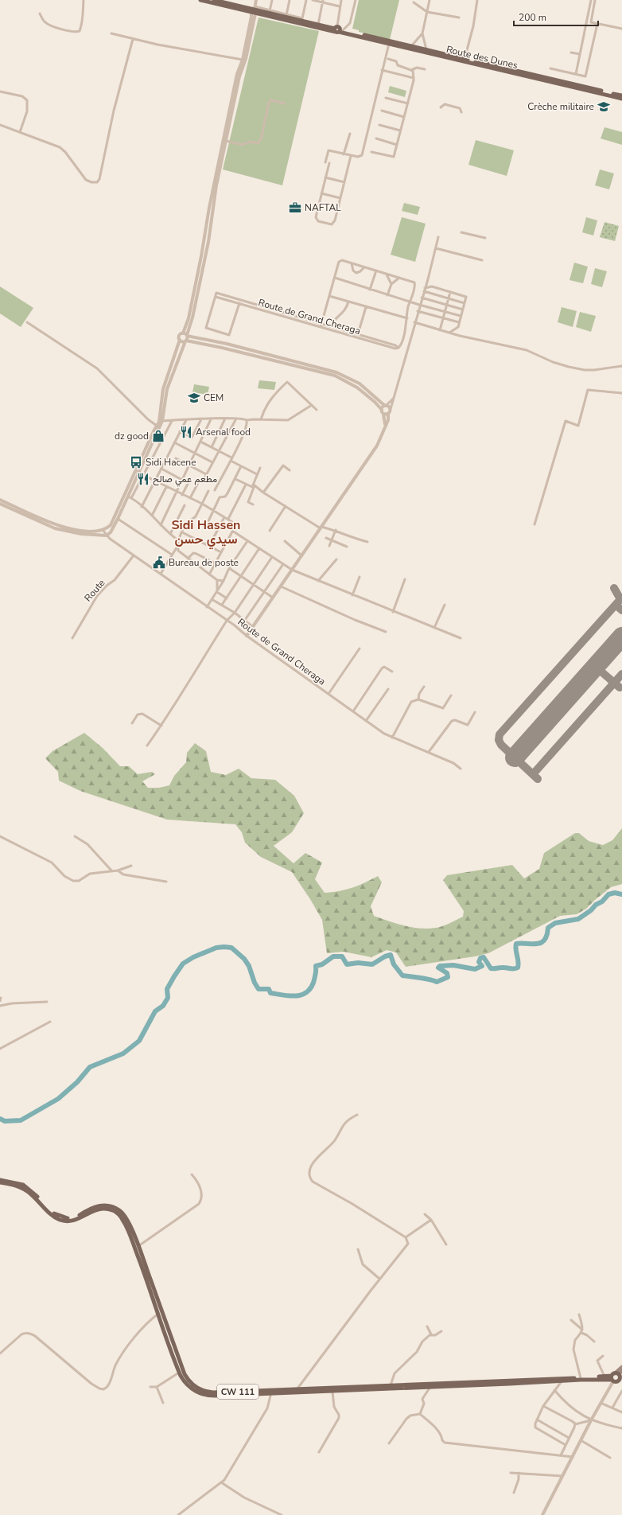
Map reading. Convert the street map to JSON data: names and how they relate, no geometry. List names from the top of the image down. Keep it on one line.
{"streets":{"main road":["Route des Dunes","CW 111"],"street":["Route de Grand Cheraga","Route"]},"crossings":[["Route de Grand Cheraga","Route"]],"districts":["Sidi Hassen سيدي حسن"],"places":{"school or university":["Crèche militaire","CEM"],"office":["NAFTAL"],"restaurant":["Arsenal food","مطعم عمي صالح"],"shop":["dz good"],"bus stop":["Sidi Hacene"],"public building":["Bureau de poste"]},"scale_bar":"200 m"}
